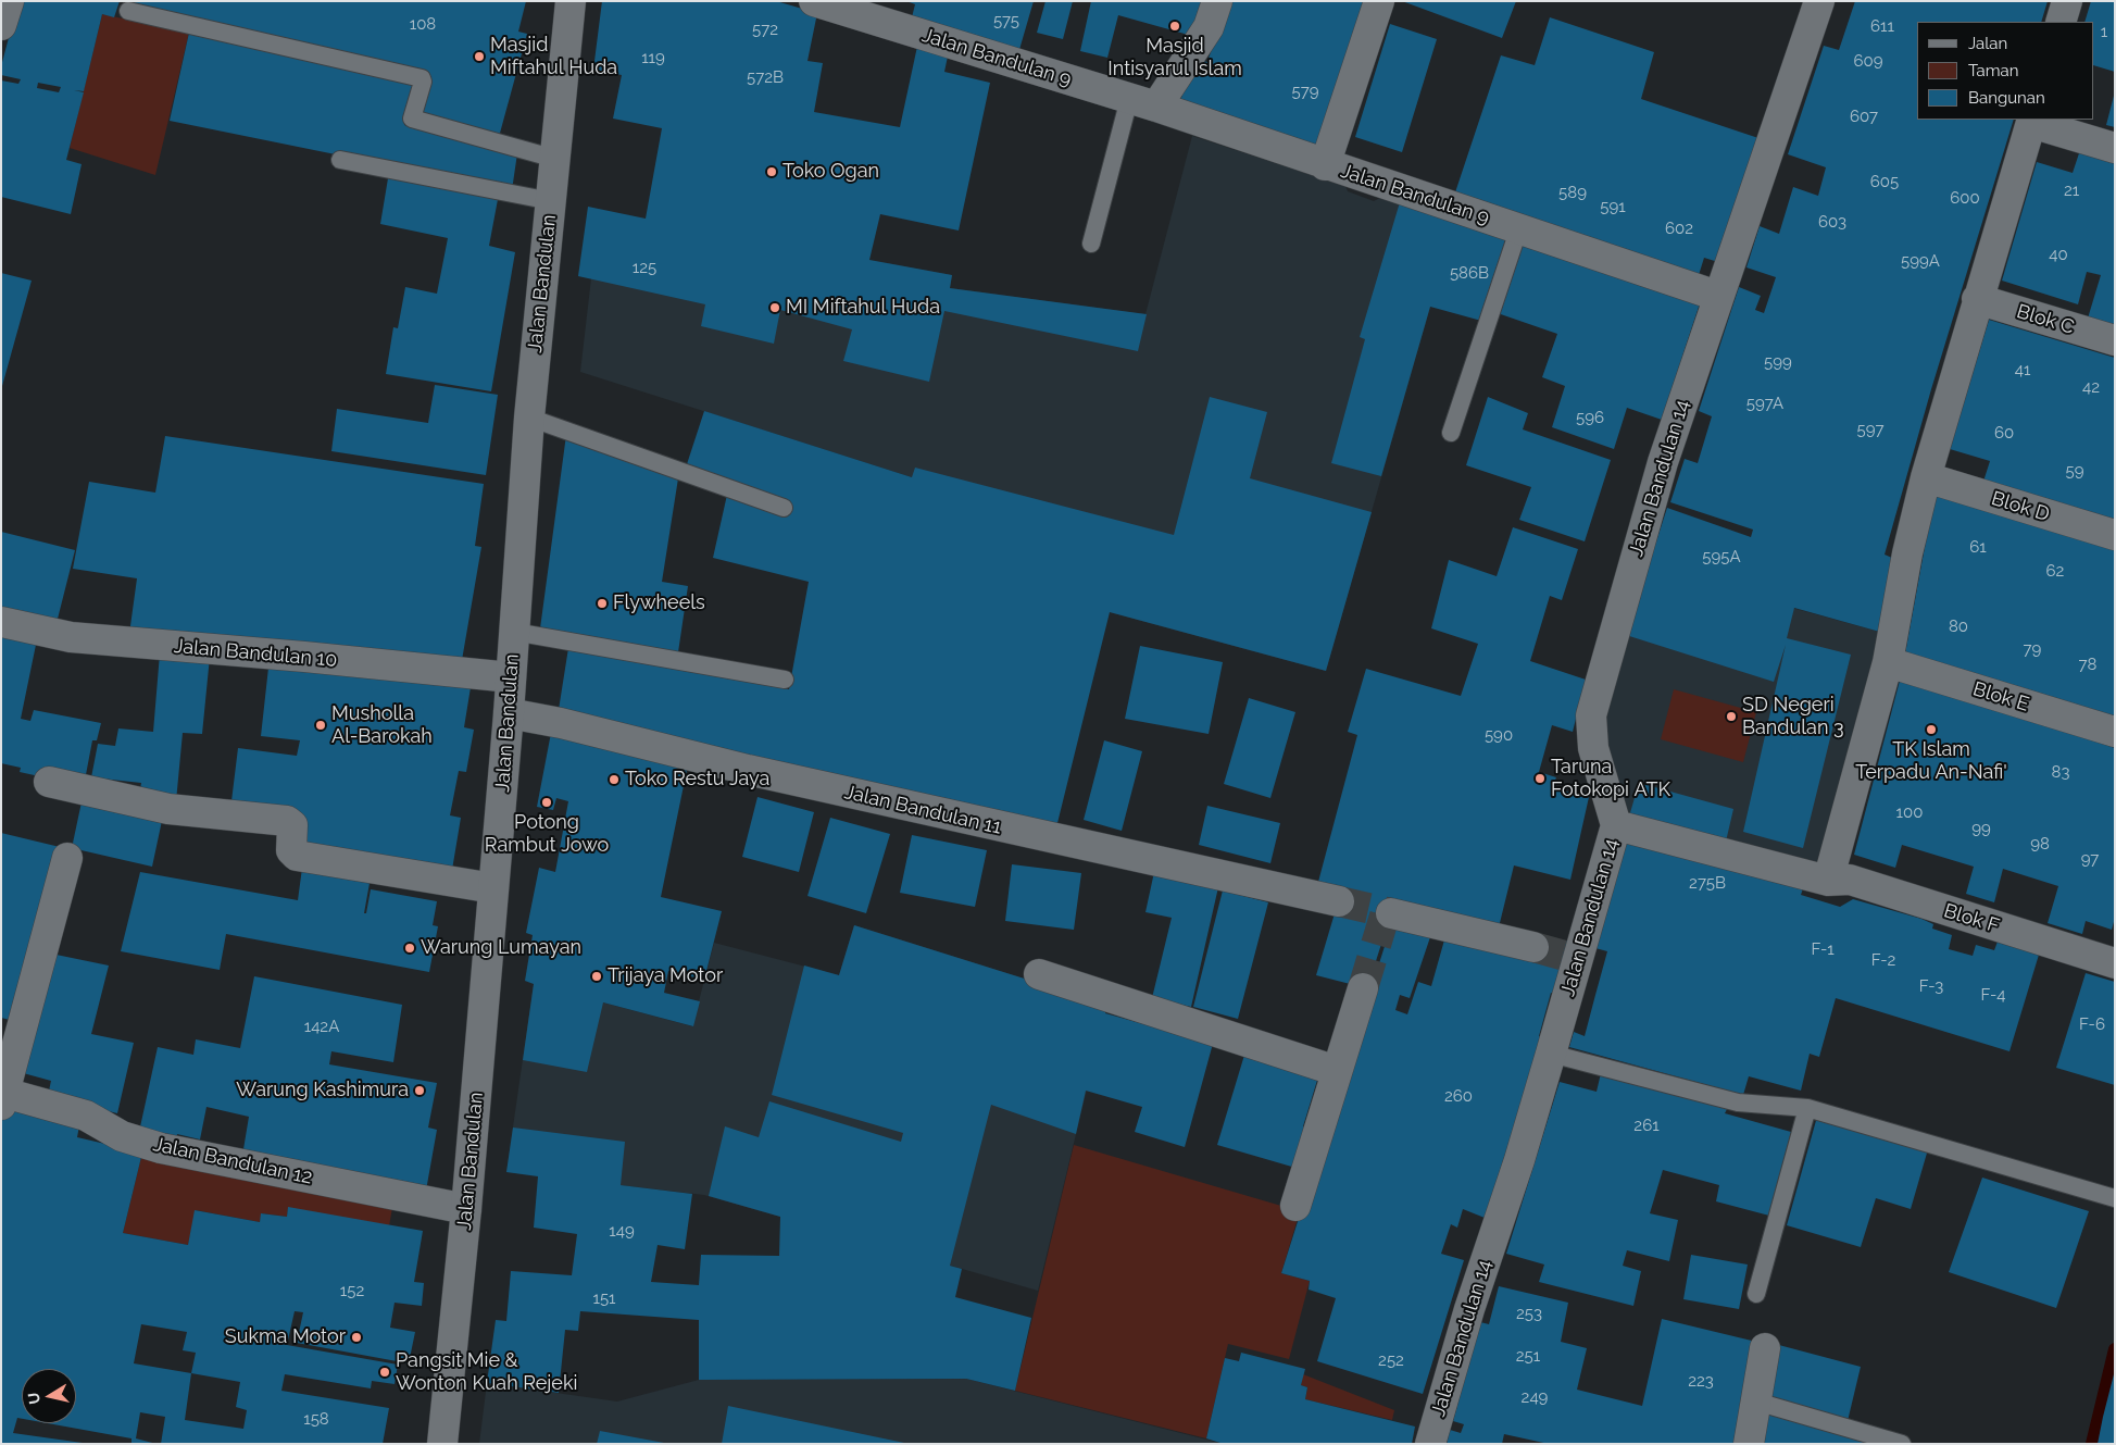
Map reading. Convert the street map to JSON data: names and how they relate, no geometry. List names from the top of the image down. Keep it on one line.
{"streets":{"street":["Jalan Bandulan 9","Jalan Bandulan","Blok C","Jalan Bandulan 14","Blok D","Jalan Bandulan 10","Blok E","Jalan Bandulan 11","Blok F","Jalan Bandulan 12"]},"crossings":[["Jalan Bandulan 9","Jalan Bandulan 14"],["Jalan Bandulan","Jalan Bandulan 10"],["Jalan Bandulan","Jalan Bandulan 11"],["Jalan Bandulan","Jalan Bandulan 12"],["Jalan Bandulan 14","Blok F"]],"places":["Masjid Intisyarul Islam","Masjid Miftahul Huda","Toko Ogan","MI Miftahul Huda","Flywheels","SD Negeri Bandulan 3","Musholla Al-Barokah","TK Islam Terpadu An-Nafi'","Taruna Fotokopi ATK","Toko Restu Jaya","Potong Rambut Jowo","Warung Lumayan","Trijaya Motor","Warung Kashimura","Sukma Motor","Pangsit Mie & Wonton Kuah Rejeki"],"house_numbers":["575","108","611","572","1","119","609","572B","579","607","605","21","589","600","591","603","602","40","599A","125","586B","599","41","42","597A","596","597","60","59","61","595A","62","80","79","78","590","83","100","99","98","97","275B","F-1","F-2","F-3","F-4","F-6","142A","260","261","149","152","151","253","251","252","223","249","158"],"legend":["Jalan","Taman","Bangunan"],"north":"left"}
